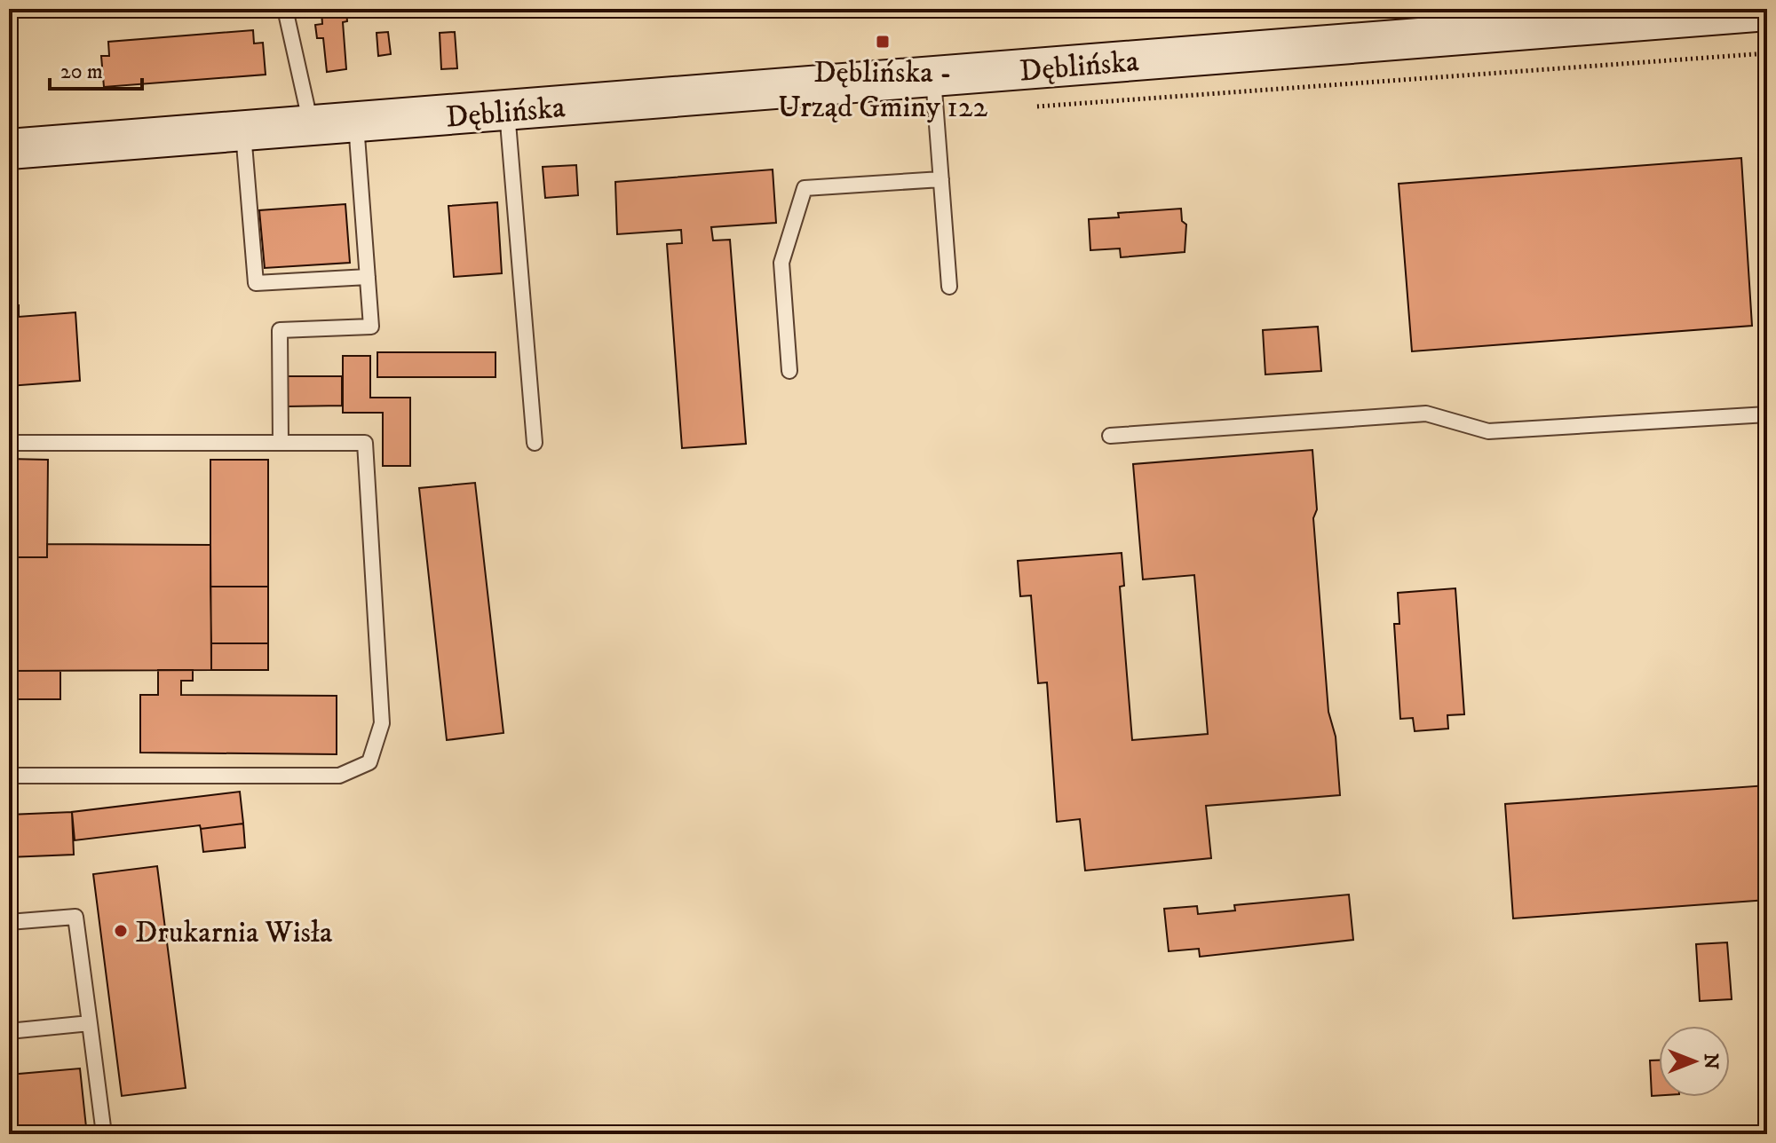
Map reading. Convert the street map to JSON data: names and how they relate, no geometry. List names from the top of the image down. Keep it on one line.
{"streets":{"main road":["Dęblińska"]},"places":{"transit":["Dęblińska - Urząd Gminy 122"],"other":["Drukarnia Wisła"]},"scale_bar":"20 m","north":"right"}
